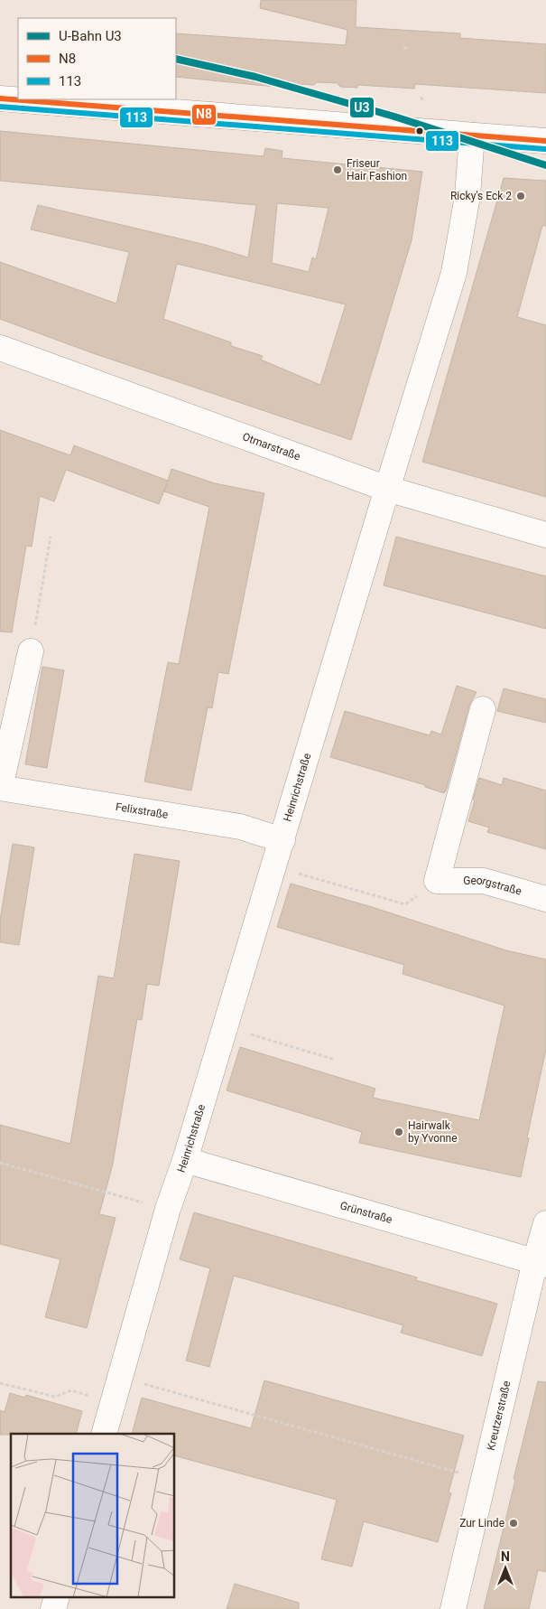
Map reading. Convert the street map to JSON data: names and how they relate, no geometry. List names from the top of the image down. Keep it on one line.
{"streets":{"street":["Otmarstraße","Heinrichstraße","Felixstraße","Georgstraße","Grünstraße","Kreutzerstraße"]},"crossings":[["Otmarstraße","Heinrichstraße"],["Heinrichstraße","Felixstraße"],["Heinrichstraße","Grünstraße"],["Grünstraße","Kreutzerstraße"]],"places":["Friseur Hair Fashion","Ricky's Eck 2","Hairwalk by Yvonne","Zur Linde"],"lines":["metro line U3","transit line N8","transit line 113"],"legend":["U-Bahn U3","N8","113"],"north":"top"}
